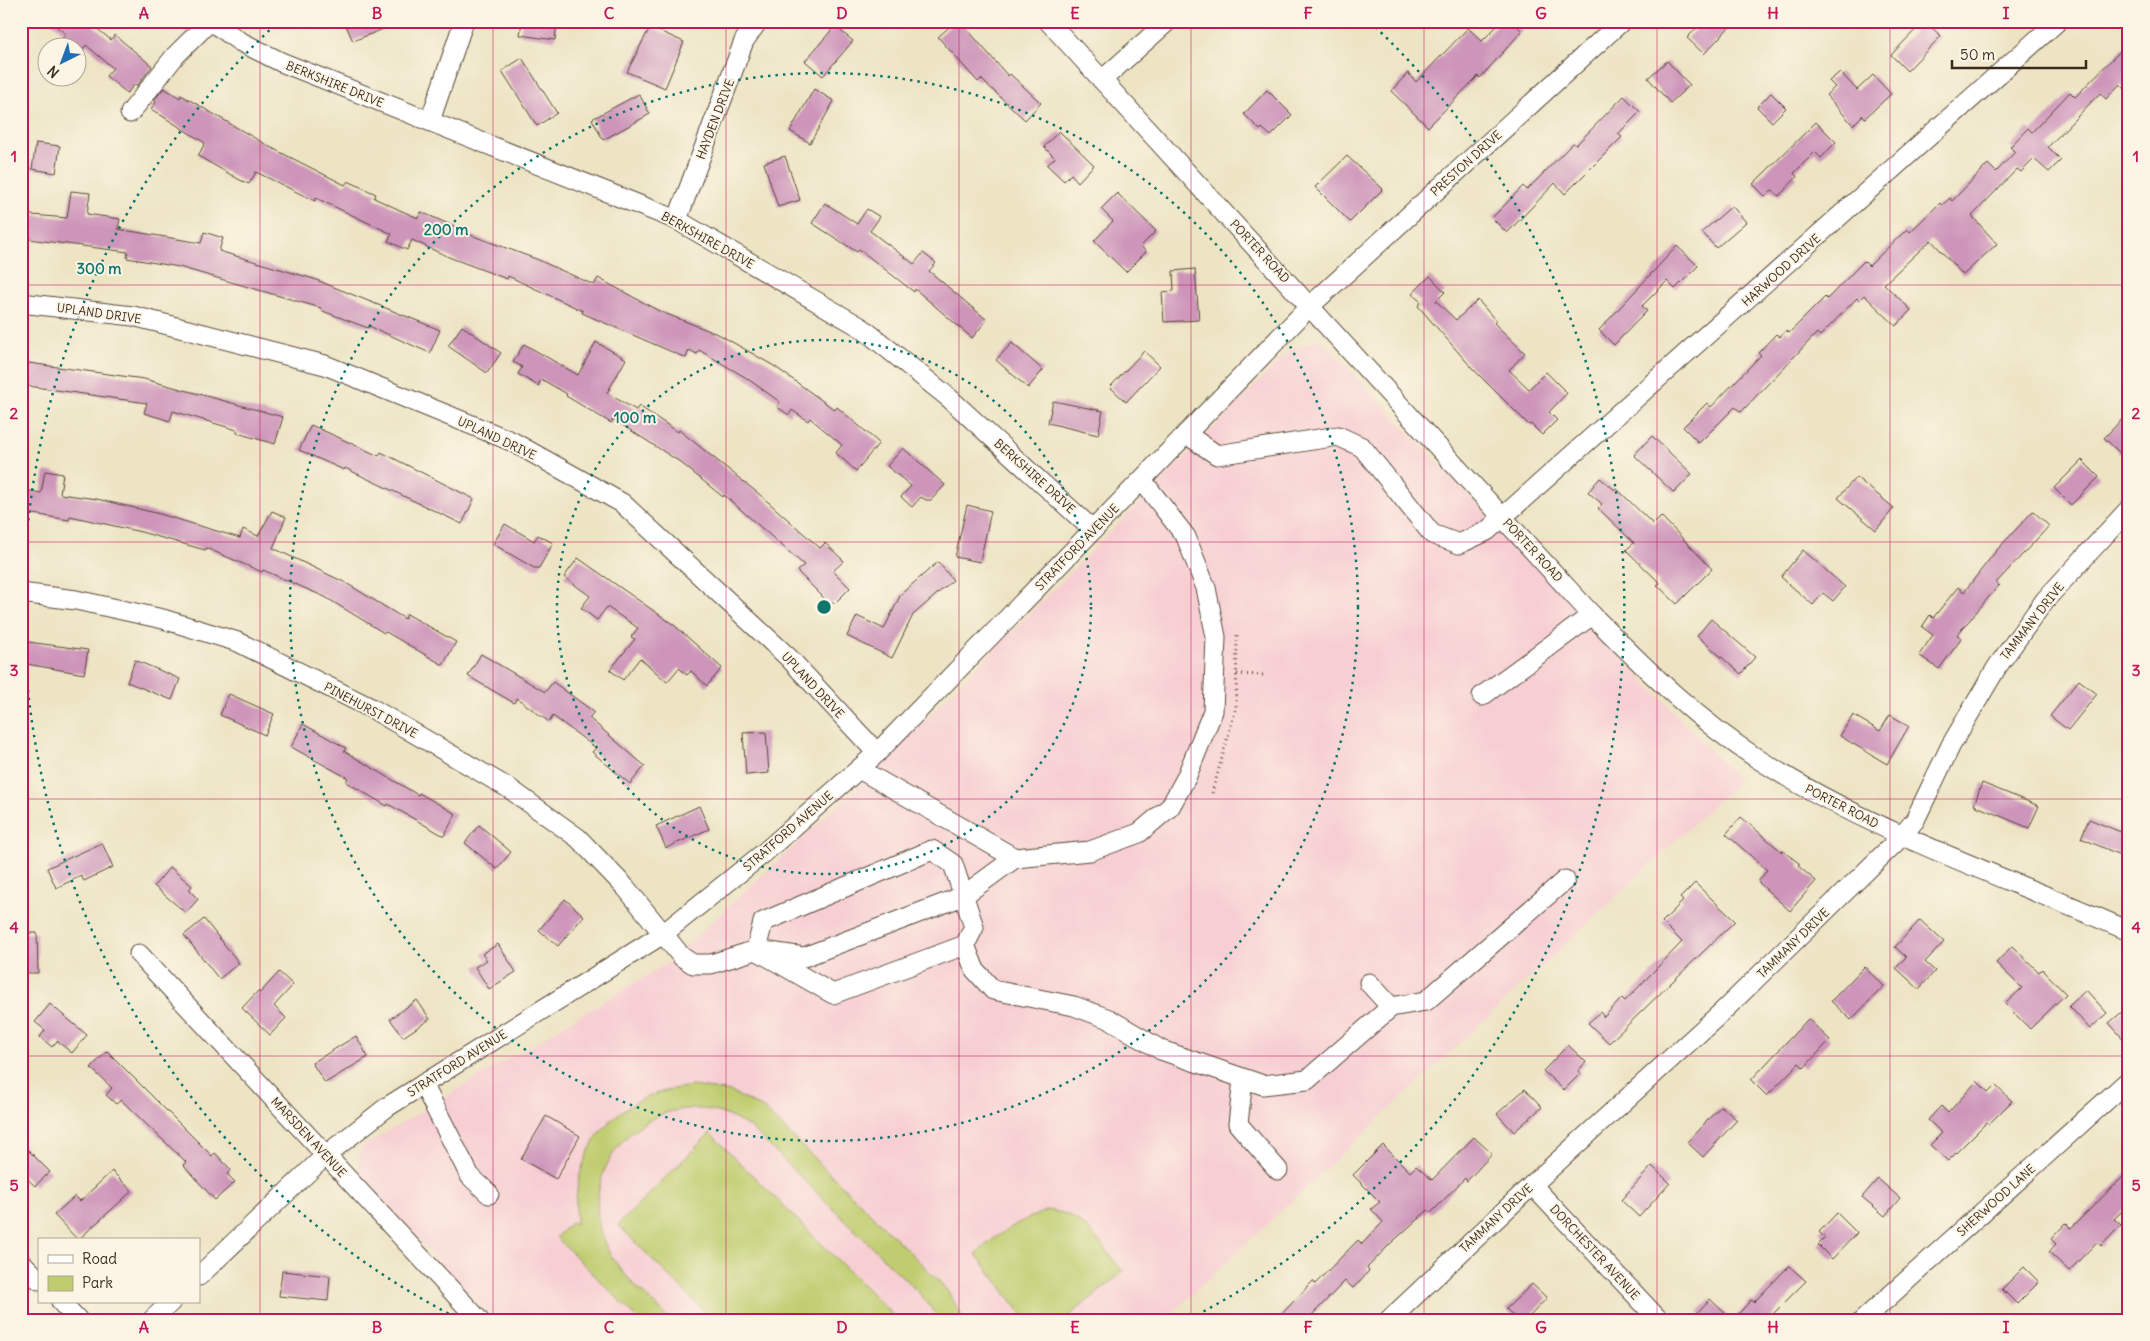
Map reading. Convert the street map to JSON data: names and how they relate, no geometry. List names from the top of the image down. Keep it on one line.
{"streets":{"street":["BERKSHIRE DRIVE","HAYDEN DRIVE","PRESTON DRIVE","PORTER ROAD","HARWOOD DRIVE","UPLAND DRIVE","STRATFORD AVENUE","TAMMANY DRIVE","PINEHURST DRIVE","MARSDEN AVENUE","SHERWOOD LANE","DORCHESTER AVENUE"]},"crossings":[["BERKSHIRE DRIVE","HAYDEN DRIVE"],["BERKSHIRE DRIVE","STRATFORD AVENUE"],["PRESTON DRIVE","PORTER ROAD"],["PRESTON DRIVE","STRATFORD AVENUE"],["PORTER ROAD","HARWOOD DRIVE"],["PORTER ROAD","STRATFORD AVENUE"],["PORTER ROAD","TAMMANY DRIVE"],["HARWOOD DRIVE","STRATFORD AVENUE"],["UPLAND DRIVE","STRATFORD AVENUE"],["STRATFORD AVENUE","PINEHURST DRIVE"],["STRATFORD AVENUE","MARSDEN AVENUE"],["TAMMANY DRIVE","DORCHESTER AVENUE"]],"legend":["Road","Park"],"scale_bar":"50 m","north":"bottom left","grid":{"columns":["A","B","C","D","E","F","G","H","I"],"rows":["1","2","3","4","5"]},"rings":["200 m","300 m","100 m"]}
